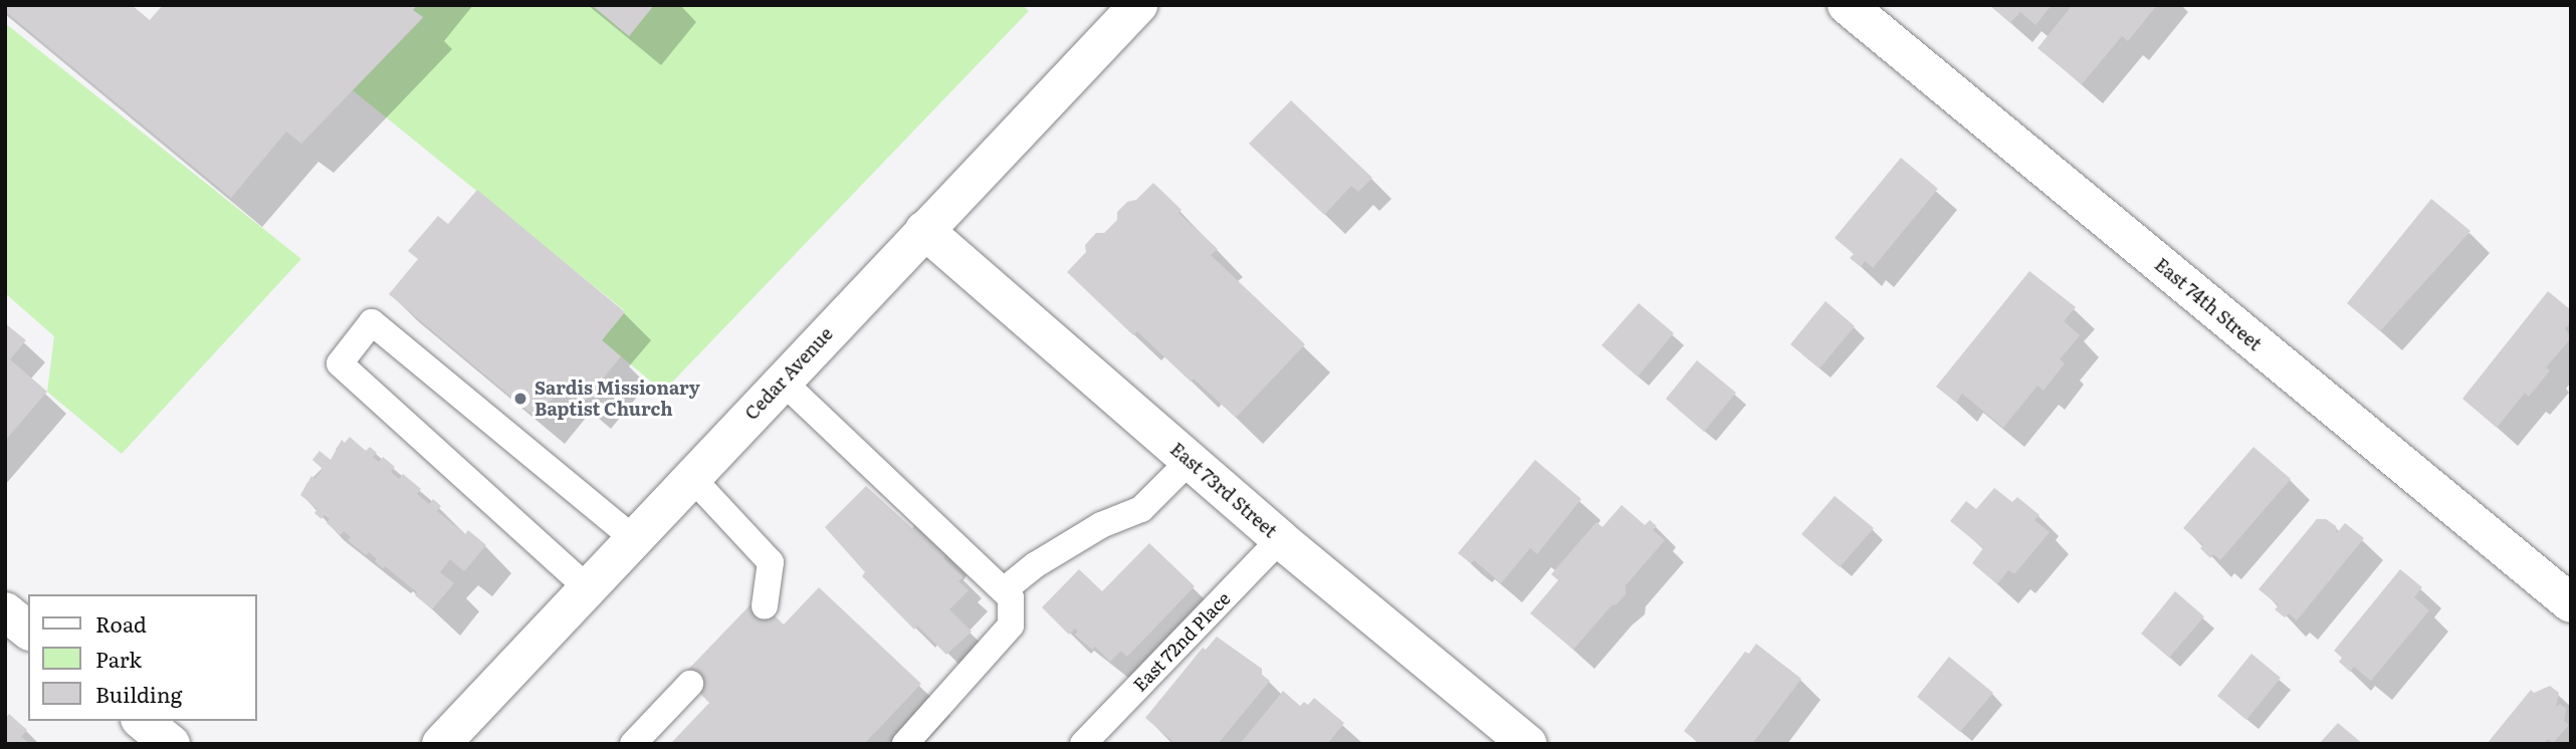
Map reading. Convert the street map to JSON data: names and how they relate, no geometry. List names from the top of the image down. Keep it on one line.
{"streets":{"street":["East 74th Street","Cedar Avenue","East 73rd Street"],"lane":["East 72nd Place"]},"crossings":[["Cedar Avenue","East 73rd Street"],["East 73rd Street","East 72nd Place"]],"places":["Sardis Missionary Baptist Church"],"legend":["Road","Park","Building"]}
